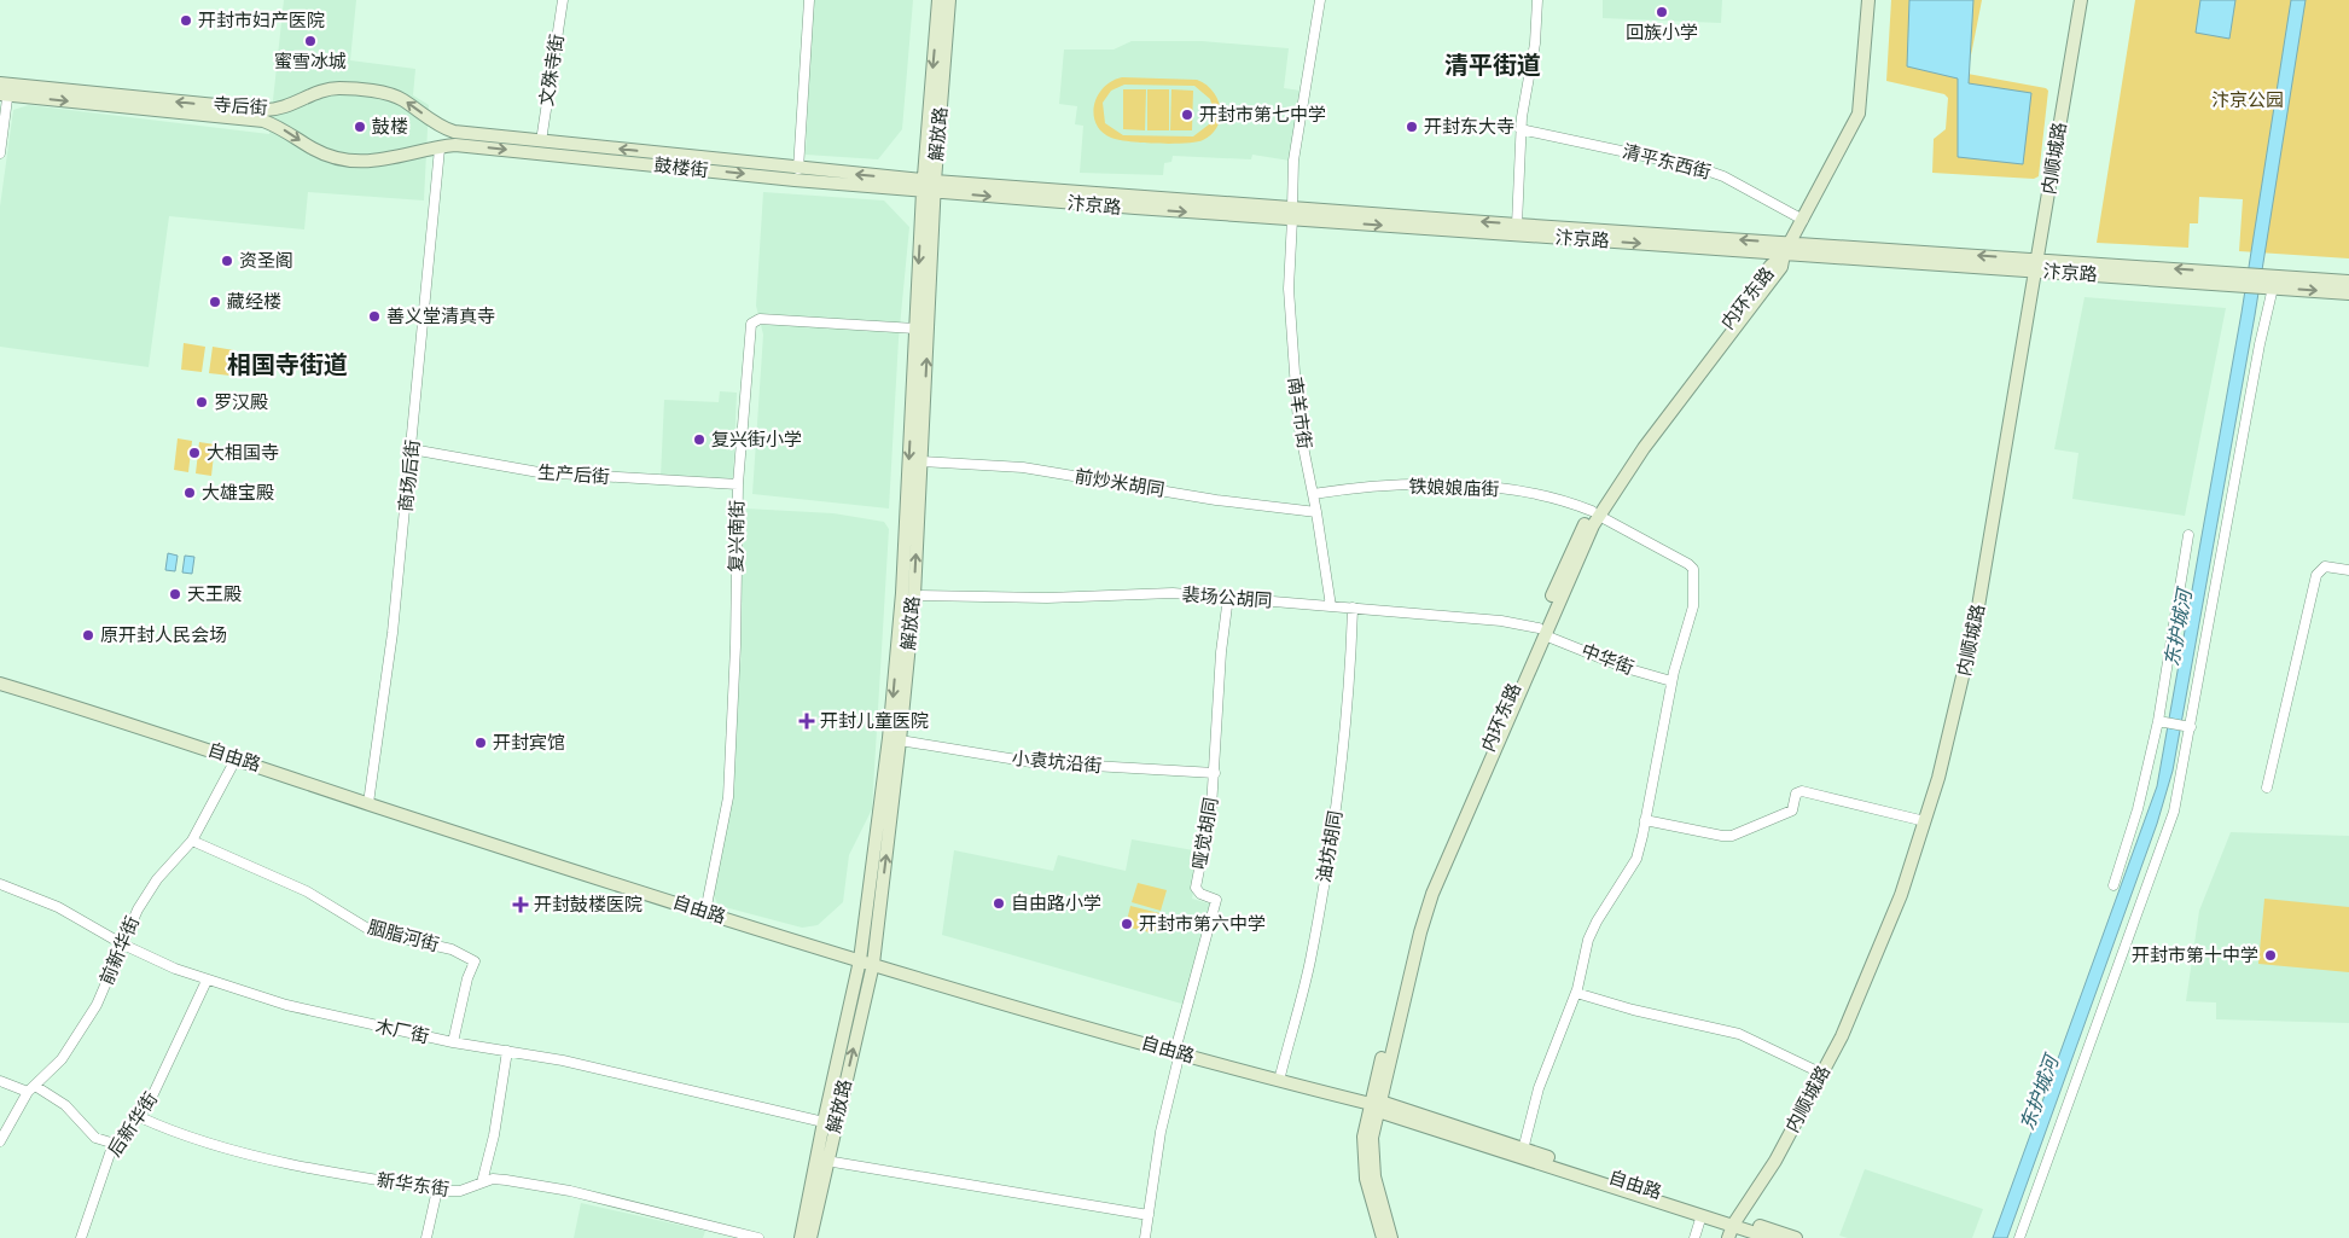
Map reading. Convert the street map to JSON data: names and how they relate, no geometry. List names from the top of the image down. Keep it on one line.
{"streets":{"street":["文殊寺街","寺后街","解放路","内顺城路","清平东西街","鼓楼街","汴京路","内环东路","南羊市街","生产后街","商场后街","前炒米胡同","铁娘娘庙街","复兴南街","裴场公胡同","中华街","自由路","小袁坑沿街","哑觉胡同","油坊胡同","胭脂河街","前新华街","木厂街","后新华街","新华东街"]},"crossings":[["文殊寺街","鼓楼街"],["寺后街","鼓楼街"],["寺后街","商场后街"],["解放路","鼓楼街"],["解放路","汴京路"],["解放路","前炒米胡同"],["解放路","复兴南街"],["解放路","裴场公胡同"],["解放路","自由路"],["解放路","小袁坑沿街"],["解放路","木厂街"],["内顺城路","汴京路"],["内顺城路","自由路"],["清平东西街","内环东路"],["鼓楼街","汴京路"],["鼓楼街","商场后街"],["汴京路","内环东路"],["汴京路","南羊市街"],["内环东路","铁娘娘庙街"],["内环东路","裴场公胡同"],["内环东路","中华街"],["内环东路","自由路"],["南羊市街","前炒米胡同"],["南羊市街","铁娘娘庙街"],["南羊市街","裴场公胡同"],["生产后街","商场后街"],["生产后街","复兴南街"],["商场后街","自由路"],["铁娘娘庙街","中华街"],["复兴南街","自由路"],["裴场公胡同","中华街"],["裴场公胡同","哑觉胡同"],["裴场公胡同","油坊胡同"],["自由路","哑觉胡同"],["自由路","油坊胡同"],["自由路","前新华街"],["小袁坑沿街","哑觉胡同"],["胭脂河街","前新华街"],["胭脂河街","木厂街"],["前新华街","木厂街"],["木厂街","后新华街"],["后新华街","新华东街"]],"districts":["清平街道","相国寺街道"],"water":["东护城河"],"parks":["汴京公园"],"places":{"other":["回族小学","开封市妇产医院","蜜雪冰城","开封市第七中学","鼓楼","开封东大寺","资圣阁","藏经楼","善义堂清真寺","罗汉殿","复兴街小学","大相国寺","大雄宝殿","天王殿","原开封人民会场","开封宾馆","自由路小学","开封市第六中学","开封市第十中学"],"health":["开封儿童医院","开封鼓楼医院"]}}
